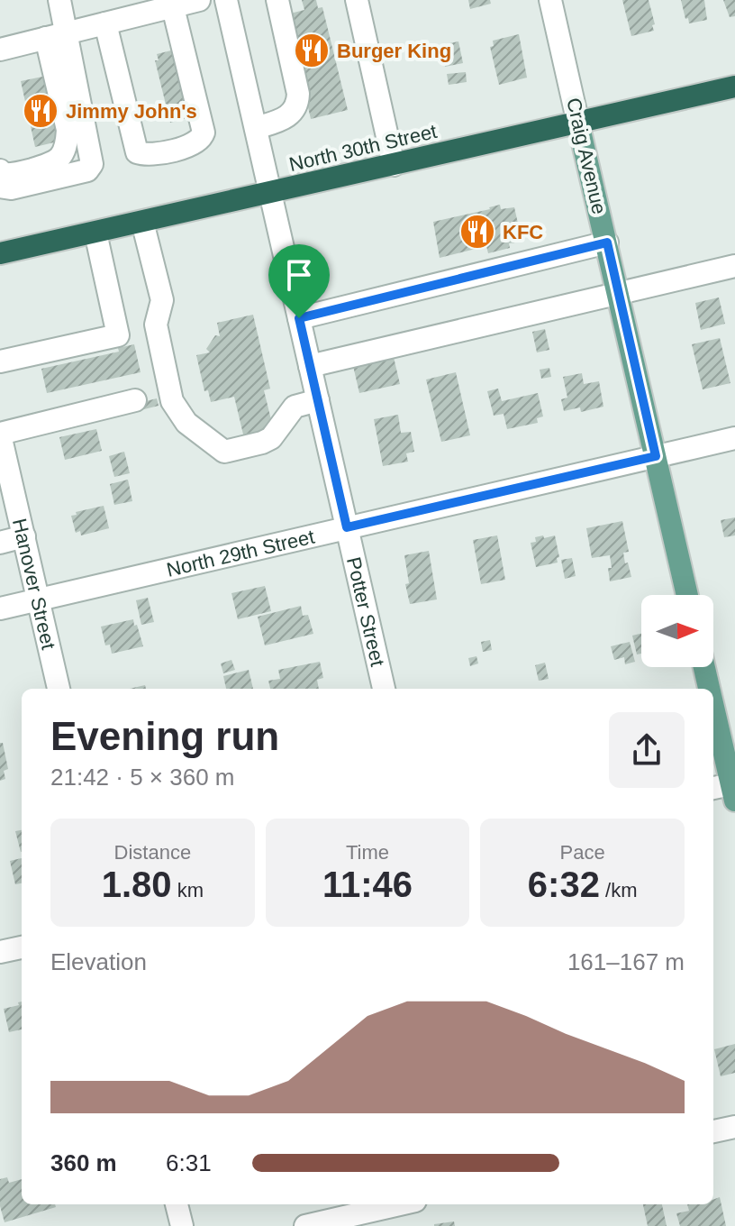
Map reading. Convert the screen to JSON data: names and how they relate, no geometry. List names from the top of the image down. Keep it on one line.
{"streets":{"highway":["North 30th Street"],"main road":["Craig Avenue"],"street":["North 29th Street","Hanover Street","Potter Street"]},"crossings":[["North 30th Street","Craig Avenue"],["North 30th Street","Potter Street"],["Craig Avenue","North 29th Street"],["North 29th Street","Hanover Street"],["North 29th Street","Potter Street"]],"places":{"restaurant":["Burger King","Jimmy John's","KFC"]},"north":"right","page":{"heading":["Evening run","21:42 · 5 × 360 m"],"stats":[["Distance","1.80 km"],["Time","11:46"],["Pace","6:32 /km"]],"chart":["Elevation","161–167 m"],"list":[{"name":"360 m","note":"6:31"}]}}
